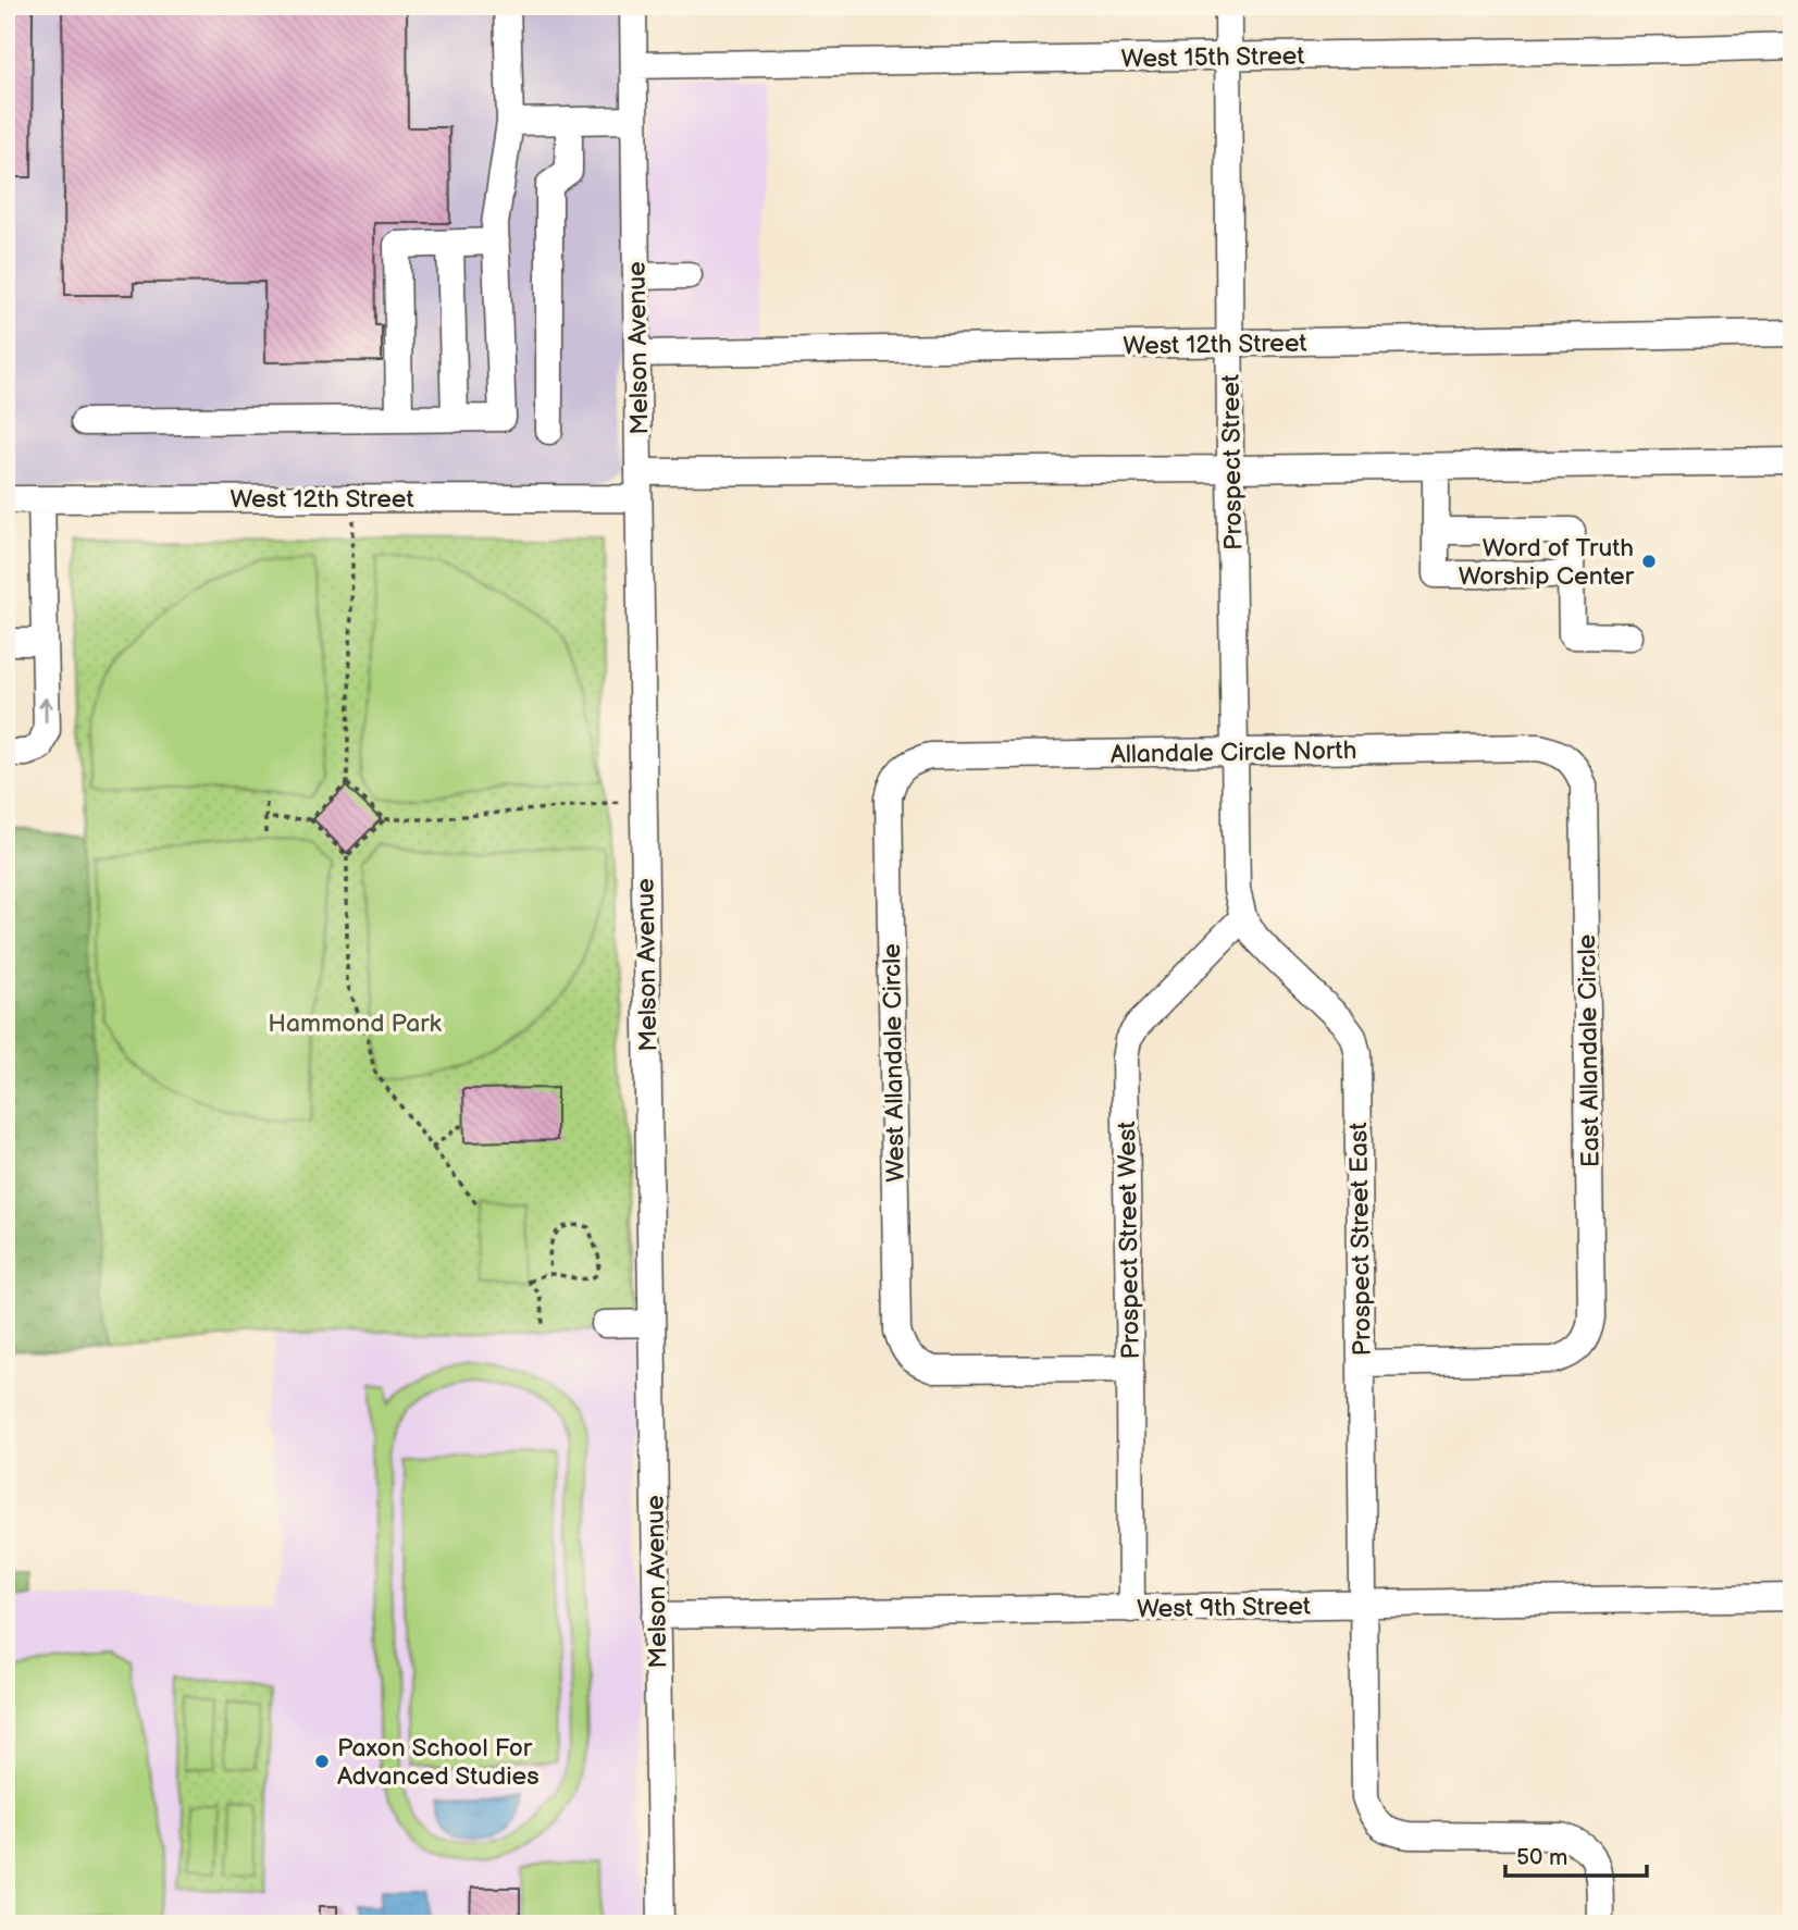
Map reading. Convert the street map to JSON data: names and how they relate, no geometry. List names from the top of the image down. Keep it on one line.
{"streets":{"street":["West 15th Street","West 12th Street","Melson Avenue","Prospect Street","Allandale Circle North","East Allandale Circle","West Allandale Circle","Prospect Street East","Prospect Street West","West 9th Street"]},"crossings":[["West 15th Street","Melson Avenue"],["West 15th Street","Prospect Street"],["West 12th Street","Melson Avenue"],["West 12th Street","Prospect Street"],["Melson Avenue","West 9th Street"],["Prospect Street","Allandale Circle North"],["Prospect Street","Prospect Street East"],["Prospect Street","Prospect Street West"],["Allandale Circle North","East Allandale Circle"],["Allandale Circle North","West Allandale Circle"],["East Allandale Circle","Prospect Street East"],["West Allandale Circle","Prospect Street West"],["Prospect Street East","Prospect Street West"],["Prospect Street East","West 9th Street"],["Prospect Street West","West 9th Street"]],"parks":["Hammond Park"],"places":["Word of Truth Worship Center","Paxon School For Advanced Studies"],"scale_bar":"50 m"}
